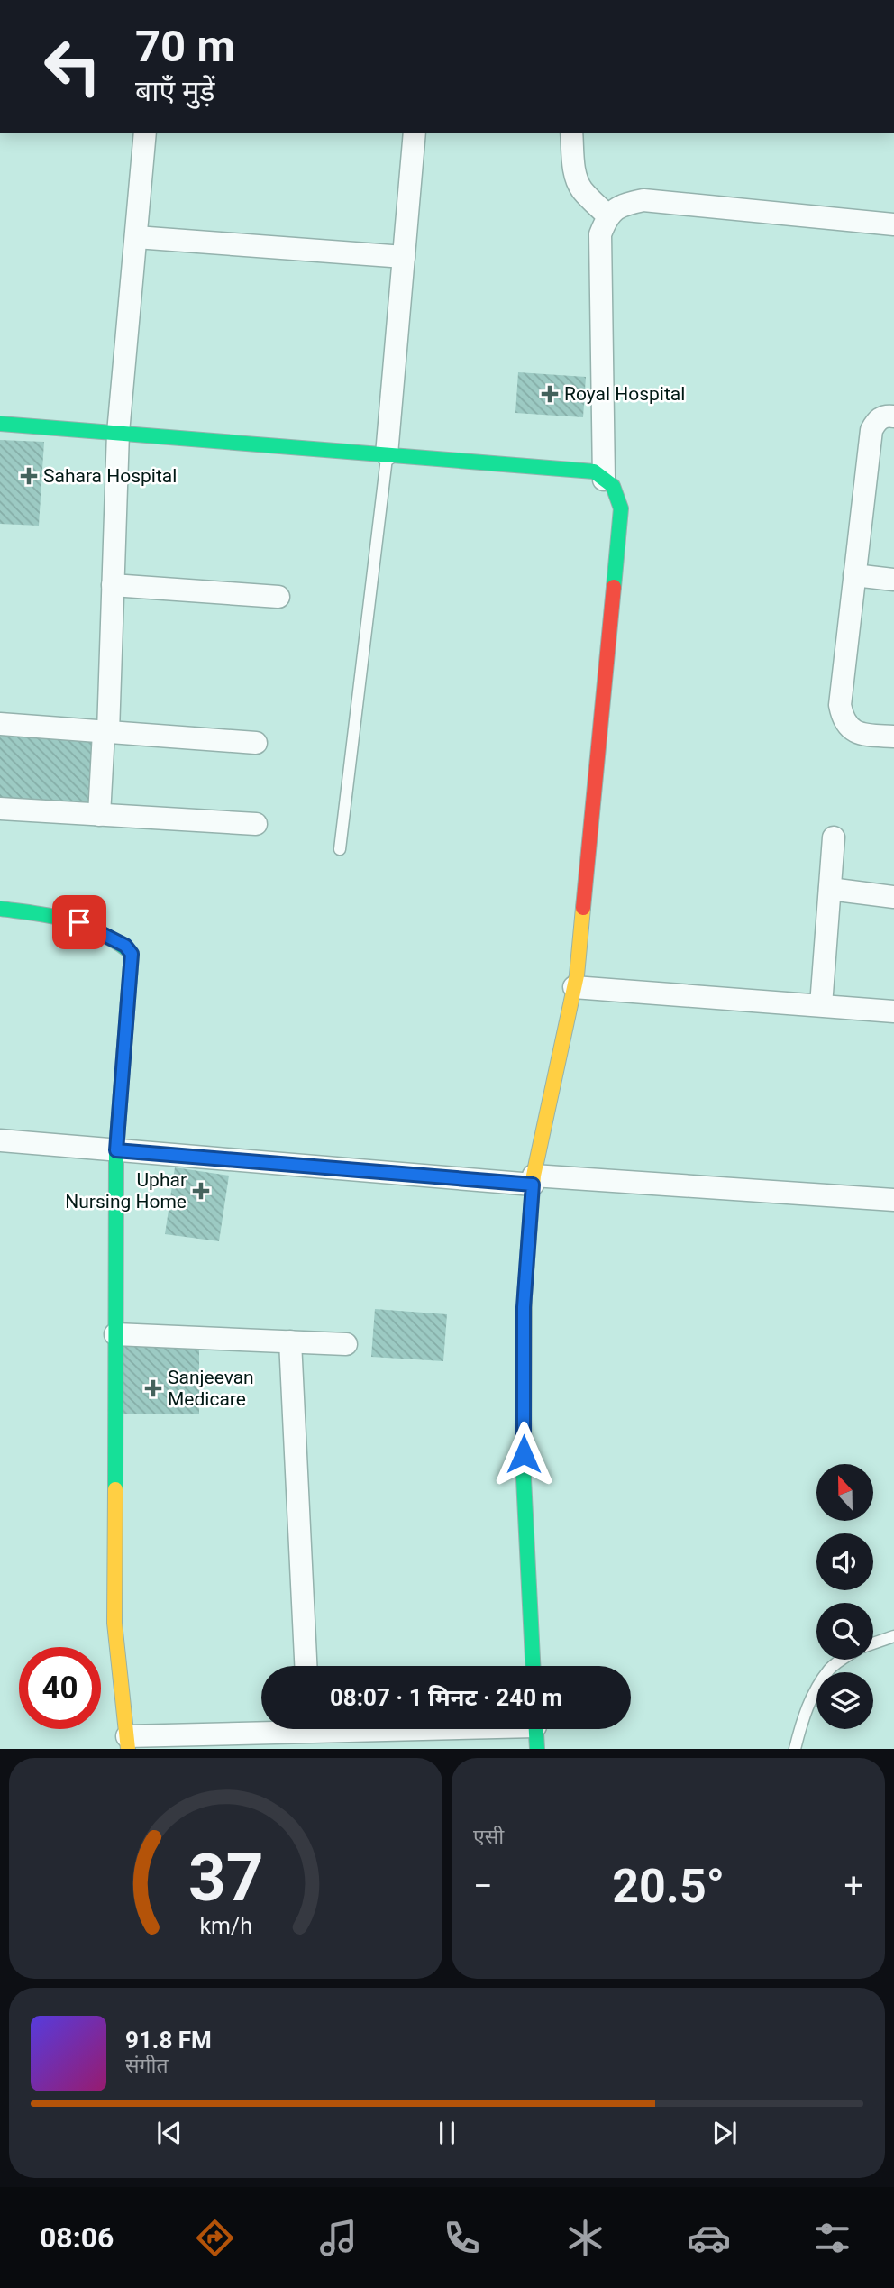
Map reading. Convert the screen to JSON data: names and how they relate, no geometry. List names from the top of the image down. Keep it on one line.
{"places":{"health":["Royal Hospital","Sahara Hospital","Uphar Nursing Home","Sanjeevan Medicare"]},"north":"top","page":{"turn":["70 m","बाएँ मुड़ें"],"limit":"40","trip":"08:07 · 1 मिनट · 240 m","tile":"एसी","heat":["−","20.5°","+"],"song":["91.8 FM","संगीत"],"tabs":"08:06","gauge":["37","km/h"]}}
